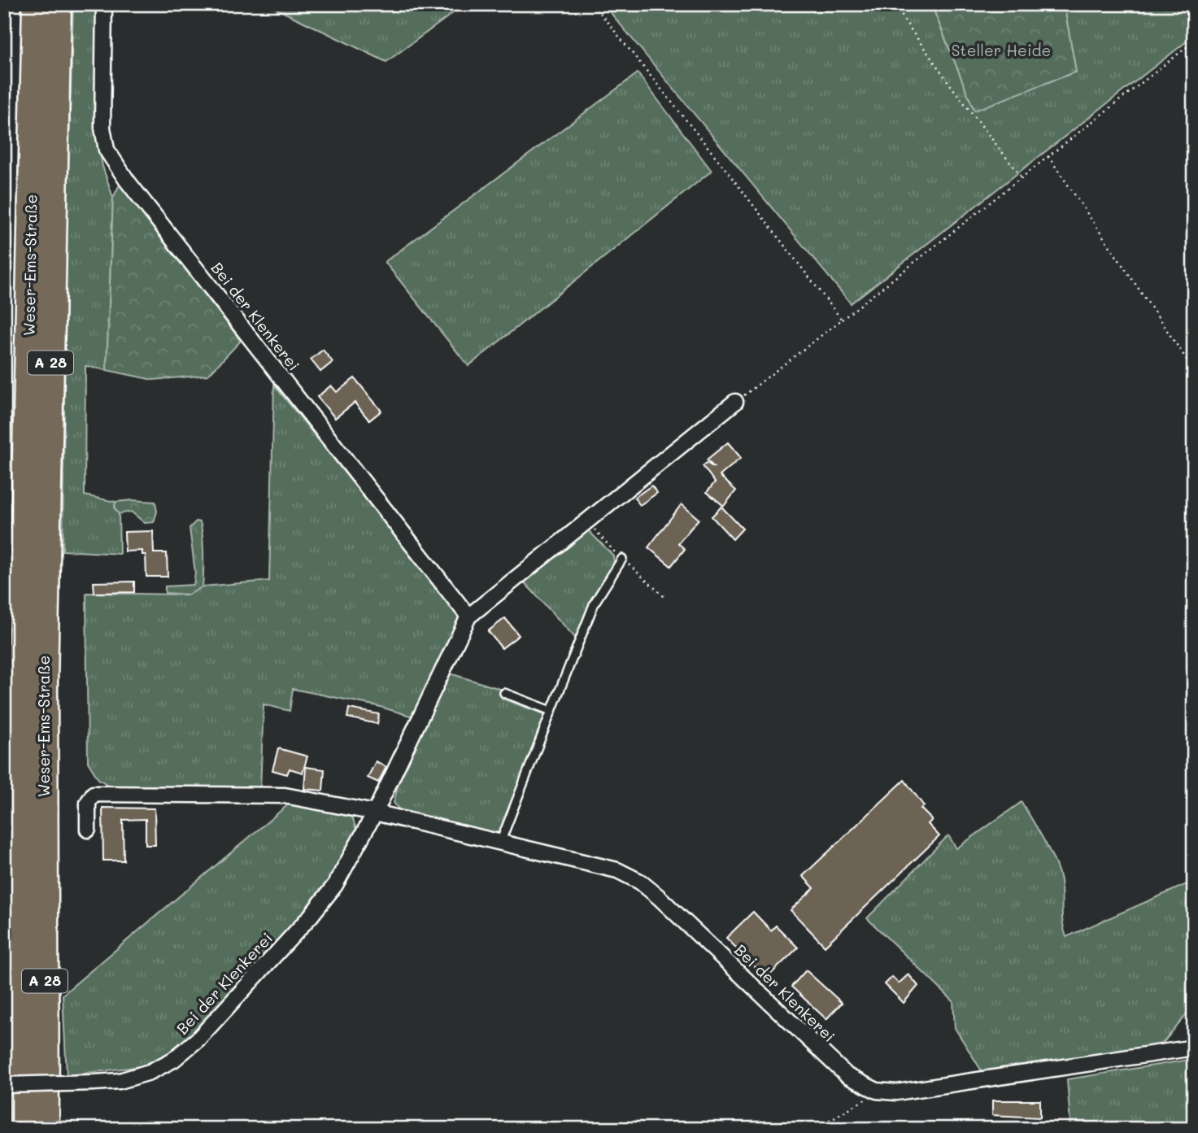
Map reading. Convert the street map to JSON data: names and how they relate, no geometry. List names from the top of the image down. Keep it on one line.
{"streets":{"highway":["Weser-Ems-Straße","A 28"],"street":["Bei der Klenkerei"]},"crossings":[["Weser-Ems-Straße","A 28"]],"parks":["Steller Heide"]}
